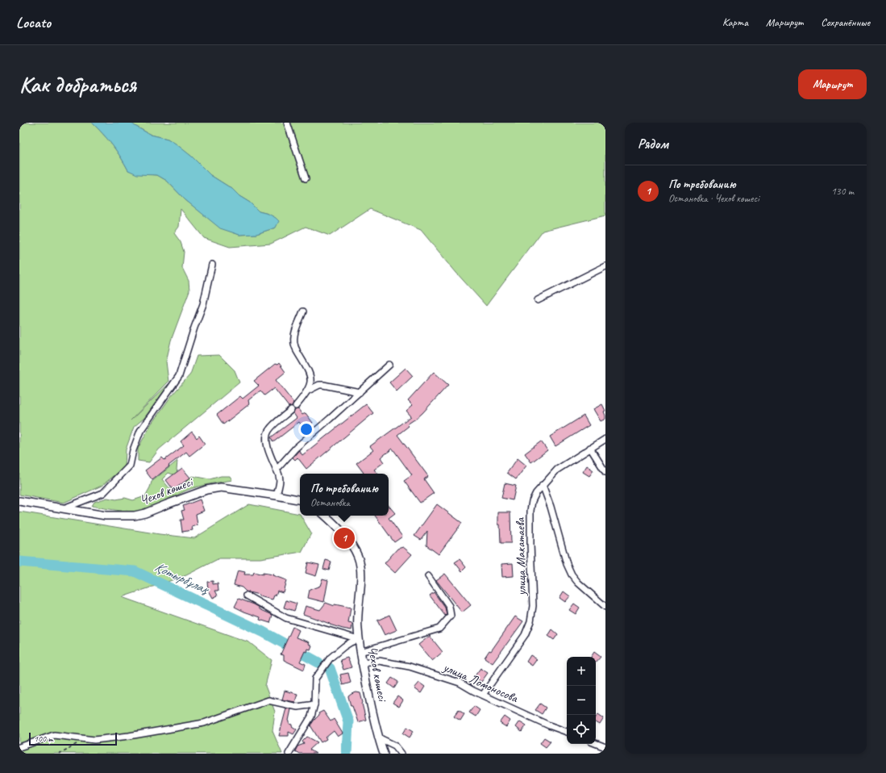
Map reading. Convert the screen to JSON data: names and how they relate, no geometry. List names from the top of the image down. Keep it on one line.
{"streets":{"main road":["Чехов көшесі"],"street":["улица Макатаева","улица Ломоносова"]},"crossings":[["Чехов көшесі","улица Ломоносова"],["улица Макатаева","улица Ломоносова"]],"water":["Қотырбұлақ"],"scale_bar":"100 m","page":{"header":"Locato","nav":["Карта","Маршрут","Сохранённые"],"buttons":"Маршрут","title":"Как добраться","heading":"Рядом","list":[{"mark":"1","name":"По требованию","note":"Остановка · Чехов көшесі","value":"130 m"}],"popup":["По требованию","Остановка"],"pins":"1","map_buttons":["+","−"],"scale":"100 m"}}
